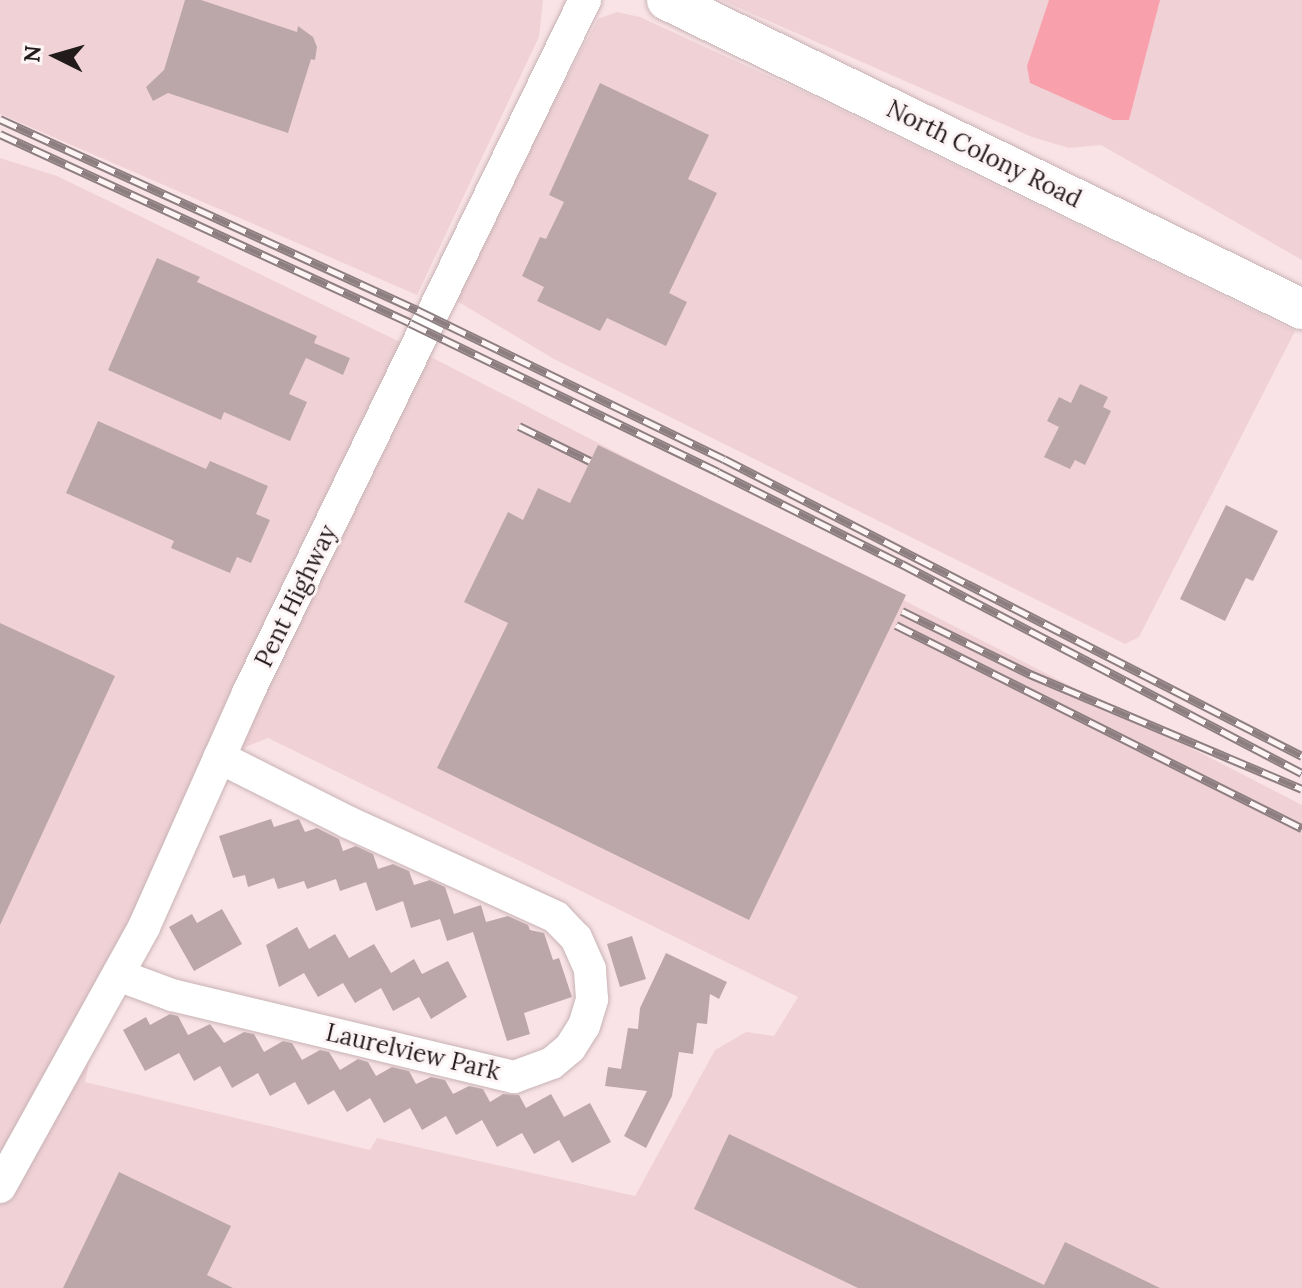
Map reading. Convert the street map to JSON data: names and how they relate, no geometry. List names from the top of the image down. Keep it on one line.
{"streets":{"main road":["North Colony Road"],"street":["Pent Highway","Laurelview Park"]},"crossings":[["Pent Highway","Laurelview Park"]],"north":"left"}
